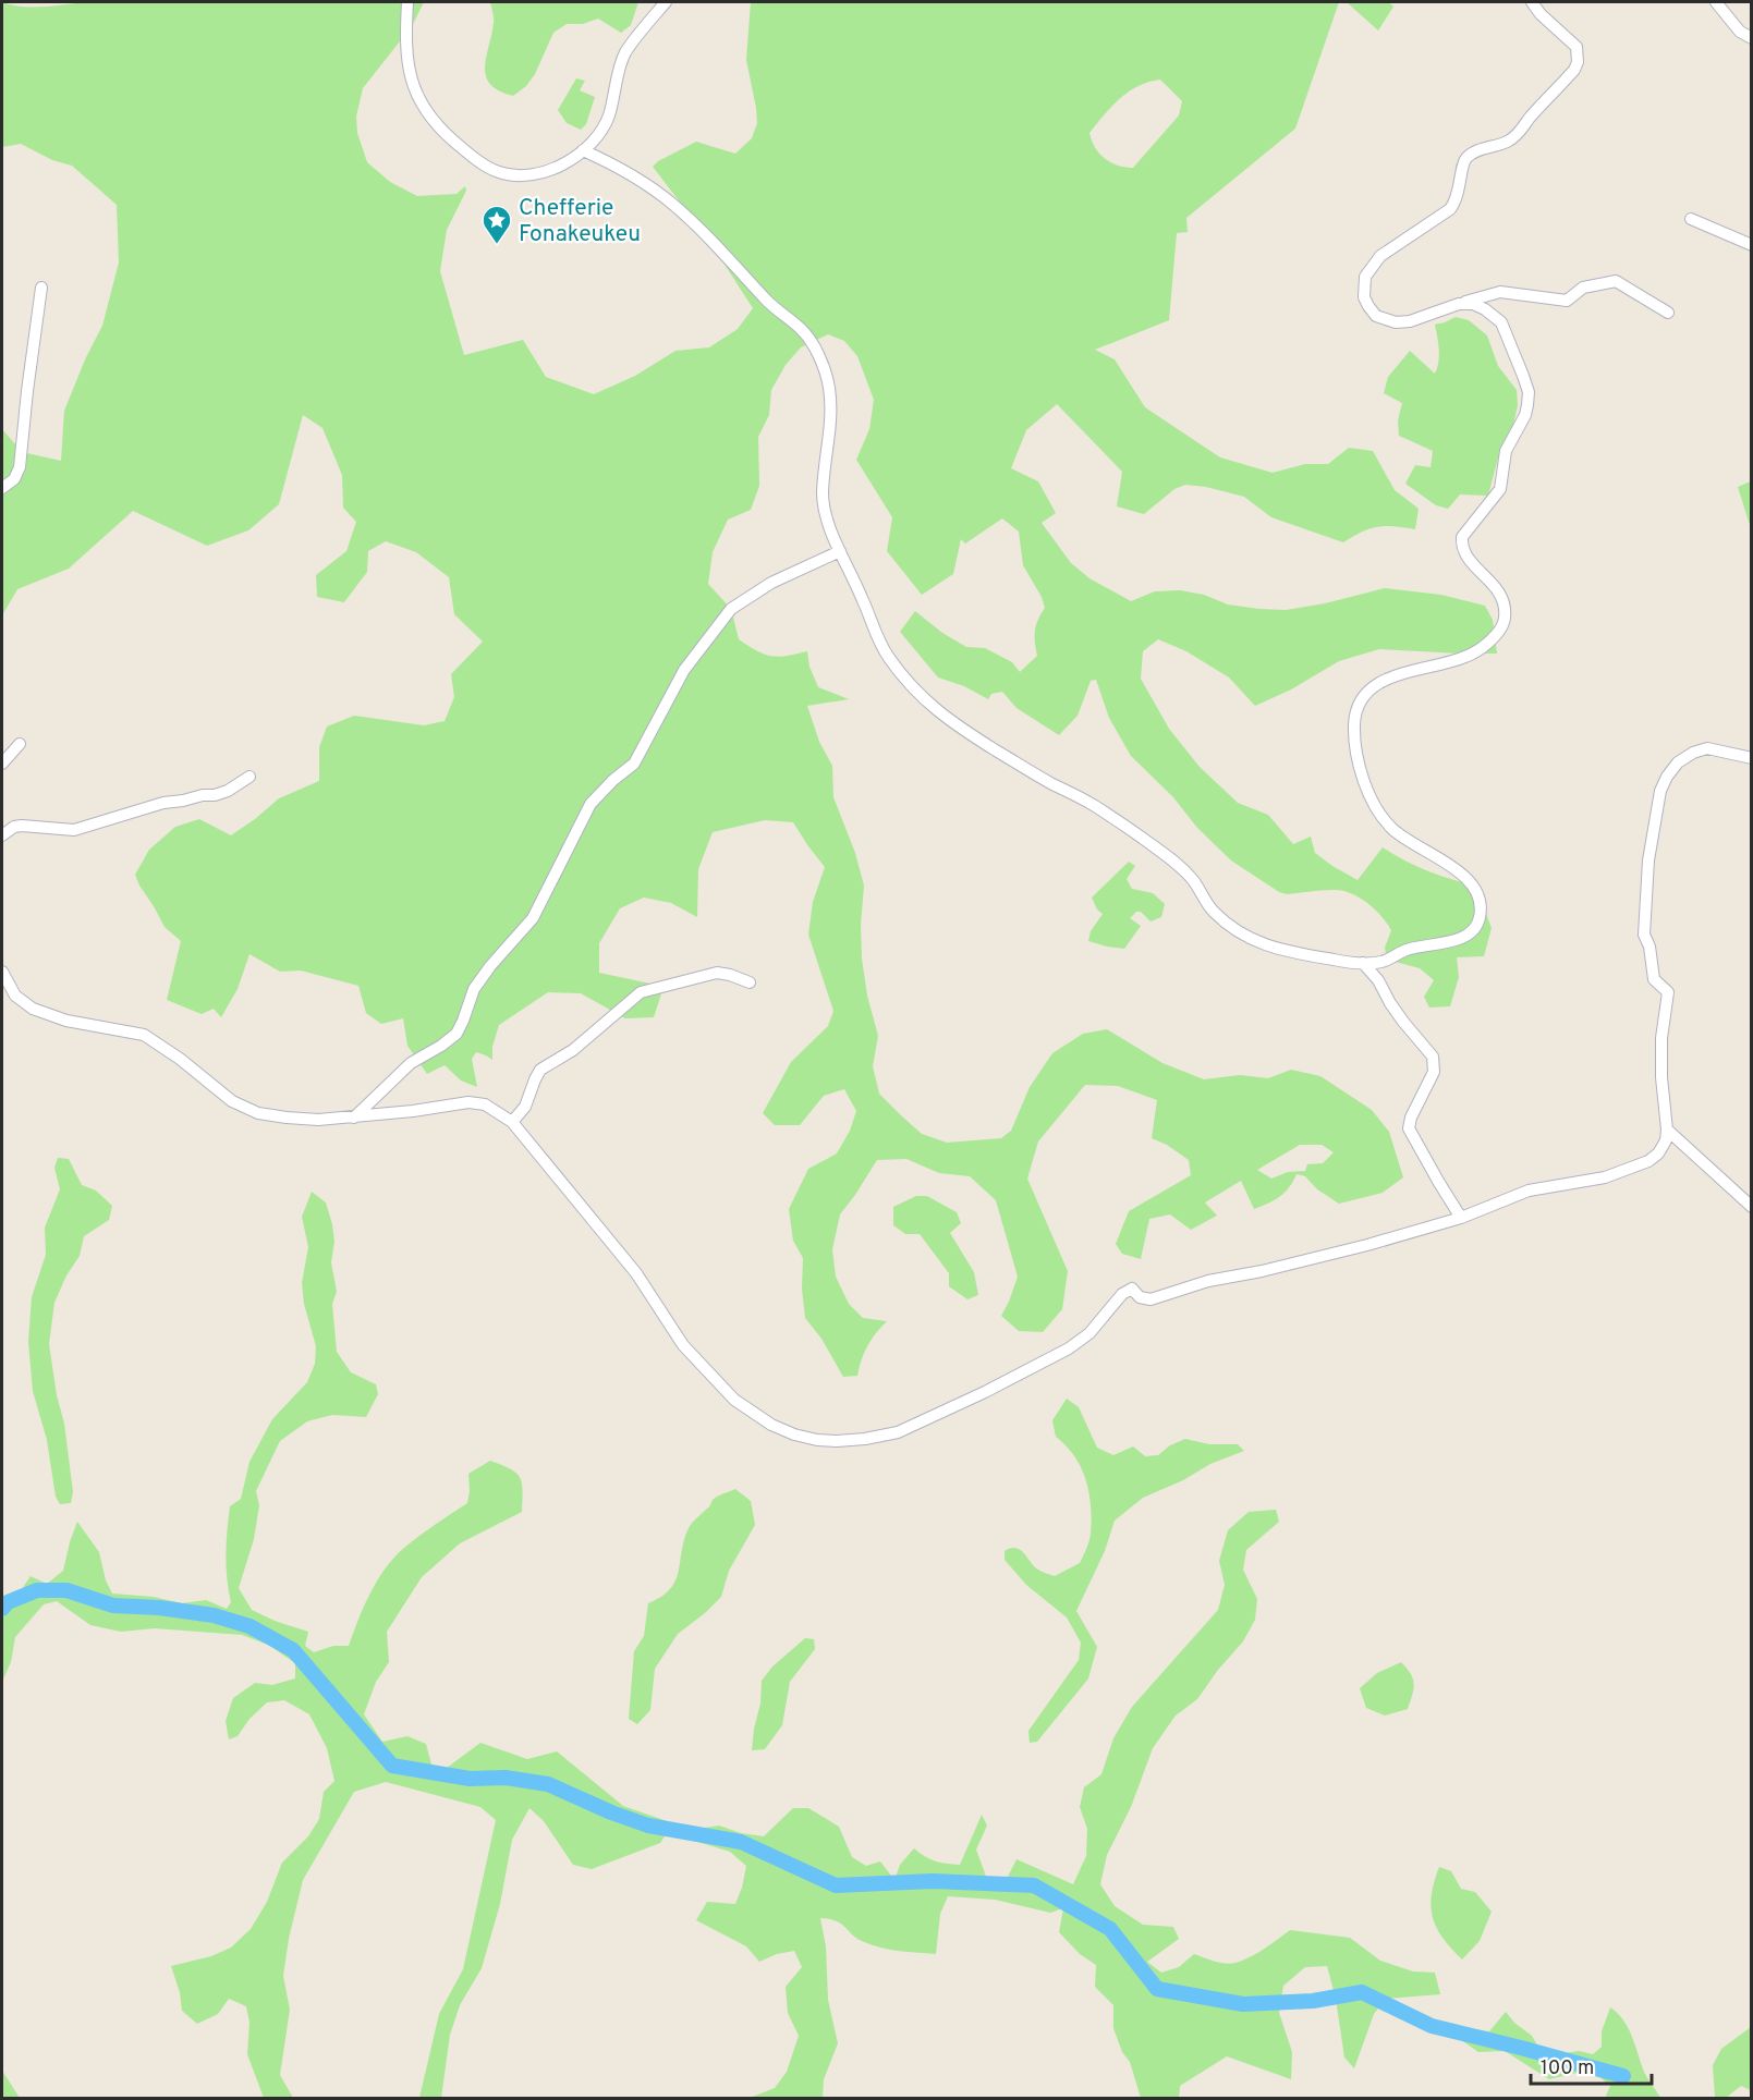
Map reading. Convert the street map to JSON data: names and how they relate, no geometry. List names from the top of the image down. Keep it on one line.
{"places":{"place":["Chefferie Fonakeukeu"]},"scale_bar":"100 m"}
